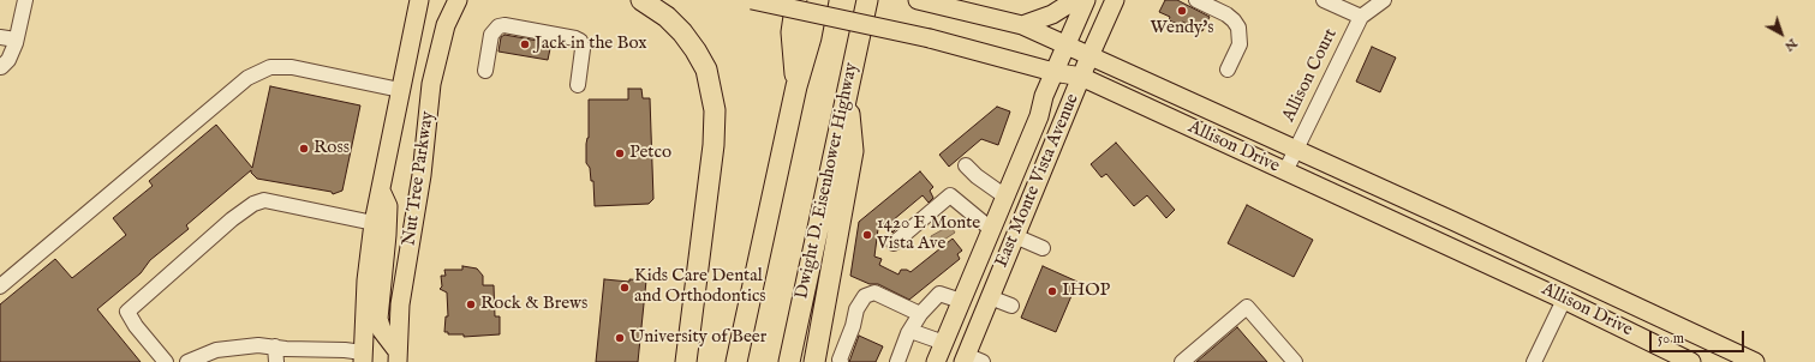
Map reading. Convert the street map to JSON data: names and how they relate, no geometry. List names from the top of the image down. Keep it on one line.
{"streets":{"highway":["Dwight D. Eisenhower Highway"],"main road":["Allison Drive","Nut Tree Parkway","East Monte Vista Avenue"],"street":["Allison Court"]},"crossings":[["Allison Court","Allison Drive"],["Allison Drive","East Monte Vista Avenue"]],"places":["Wendy's","Jack in the Box","Ross","Petco","1420 E Monte Vista Ave","Kids Care Dental and Orthodontics","IHOP","Rock & Brews","University of Beer"],"scale_bar":"50 m","north":"bottom right"}
